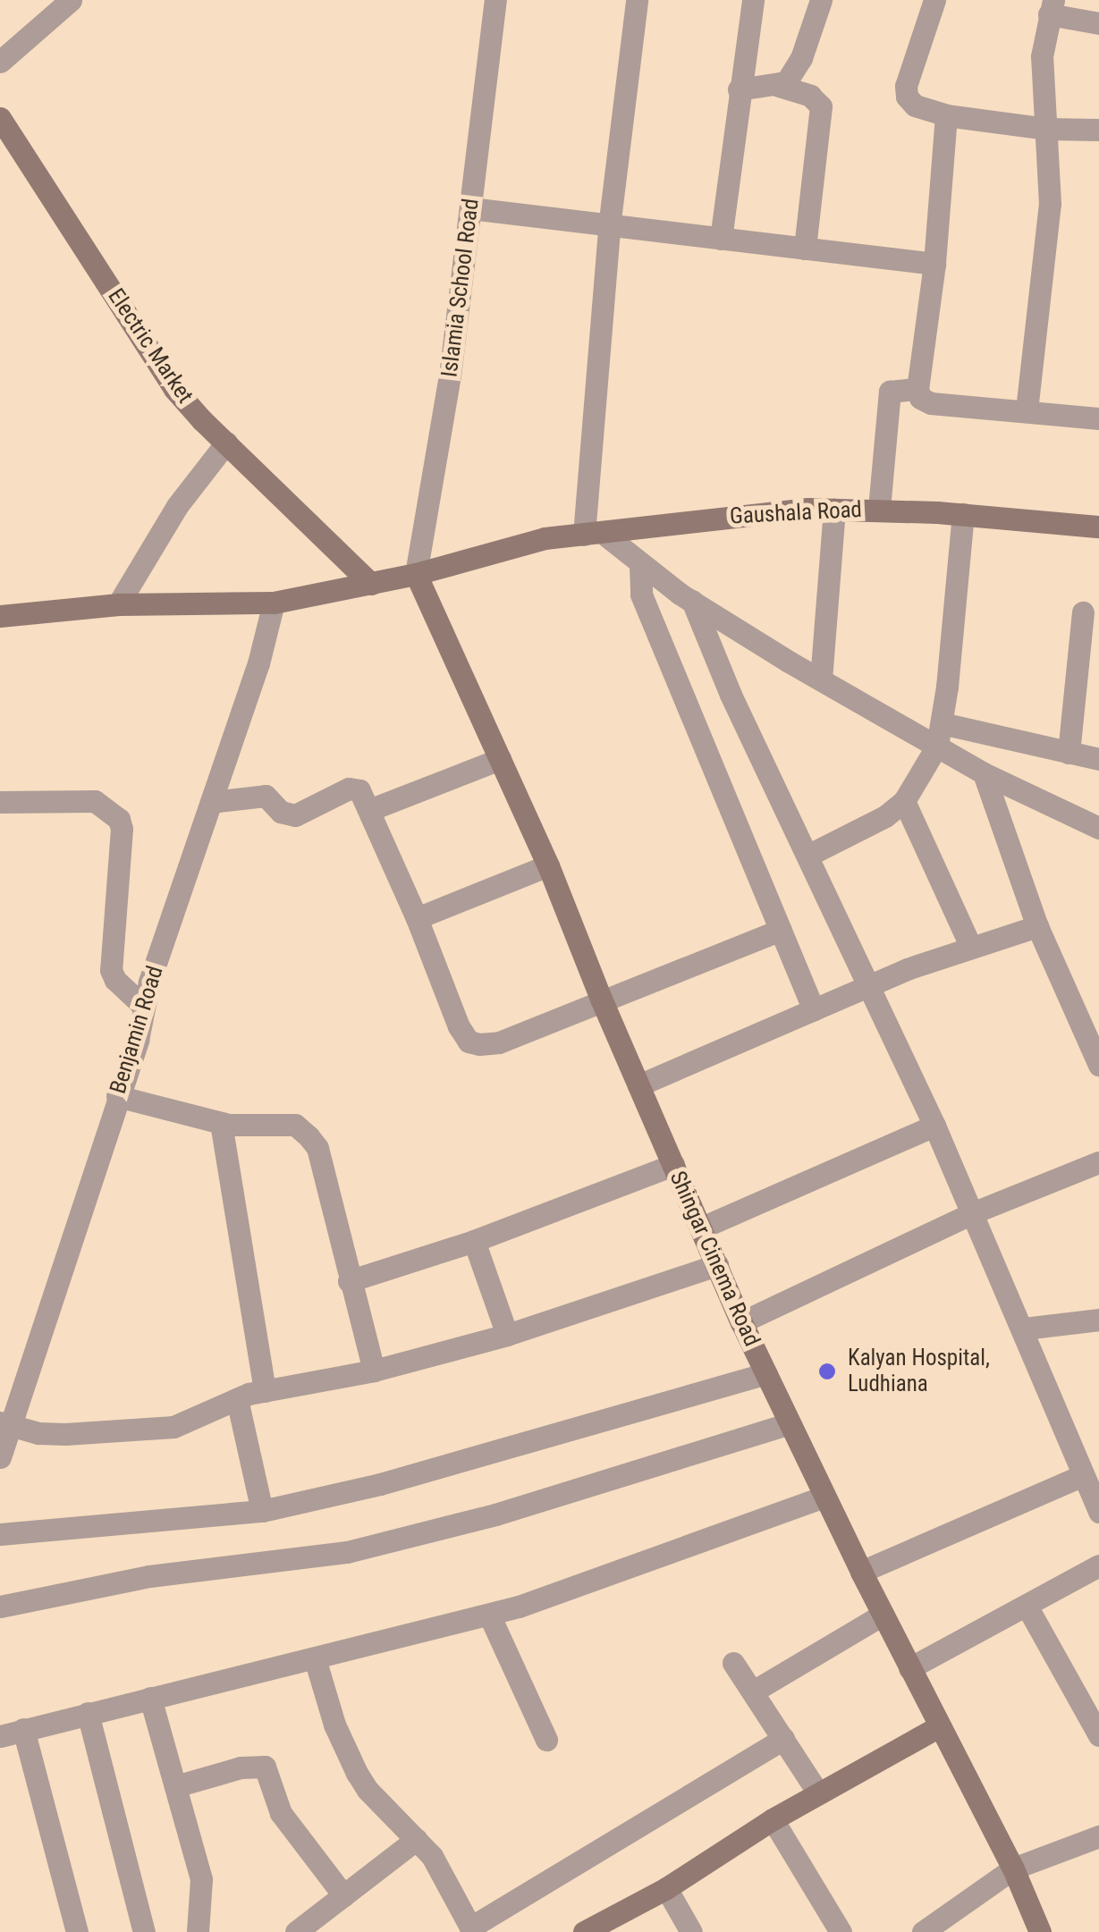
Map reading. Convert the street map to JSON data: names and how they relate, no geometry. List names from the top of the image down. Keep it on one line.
{"streets":{"street":["Islamia School Road","Electric Market","Gaushala Road","Benjamin Road","Shingar Cinema Road"]},"crossings":[["Islamia School Road","Gaushala Road"],["Islamia School Road","Shingar Cinema Road"],["Electric Market","Gaushala Road"],["Gaushala Road","Benjamin Road"],["Gaushala Road","Shingar Cinema Road"]],"places":["Kalyan Hospital, Ludhiana"]}
